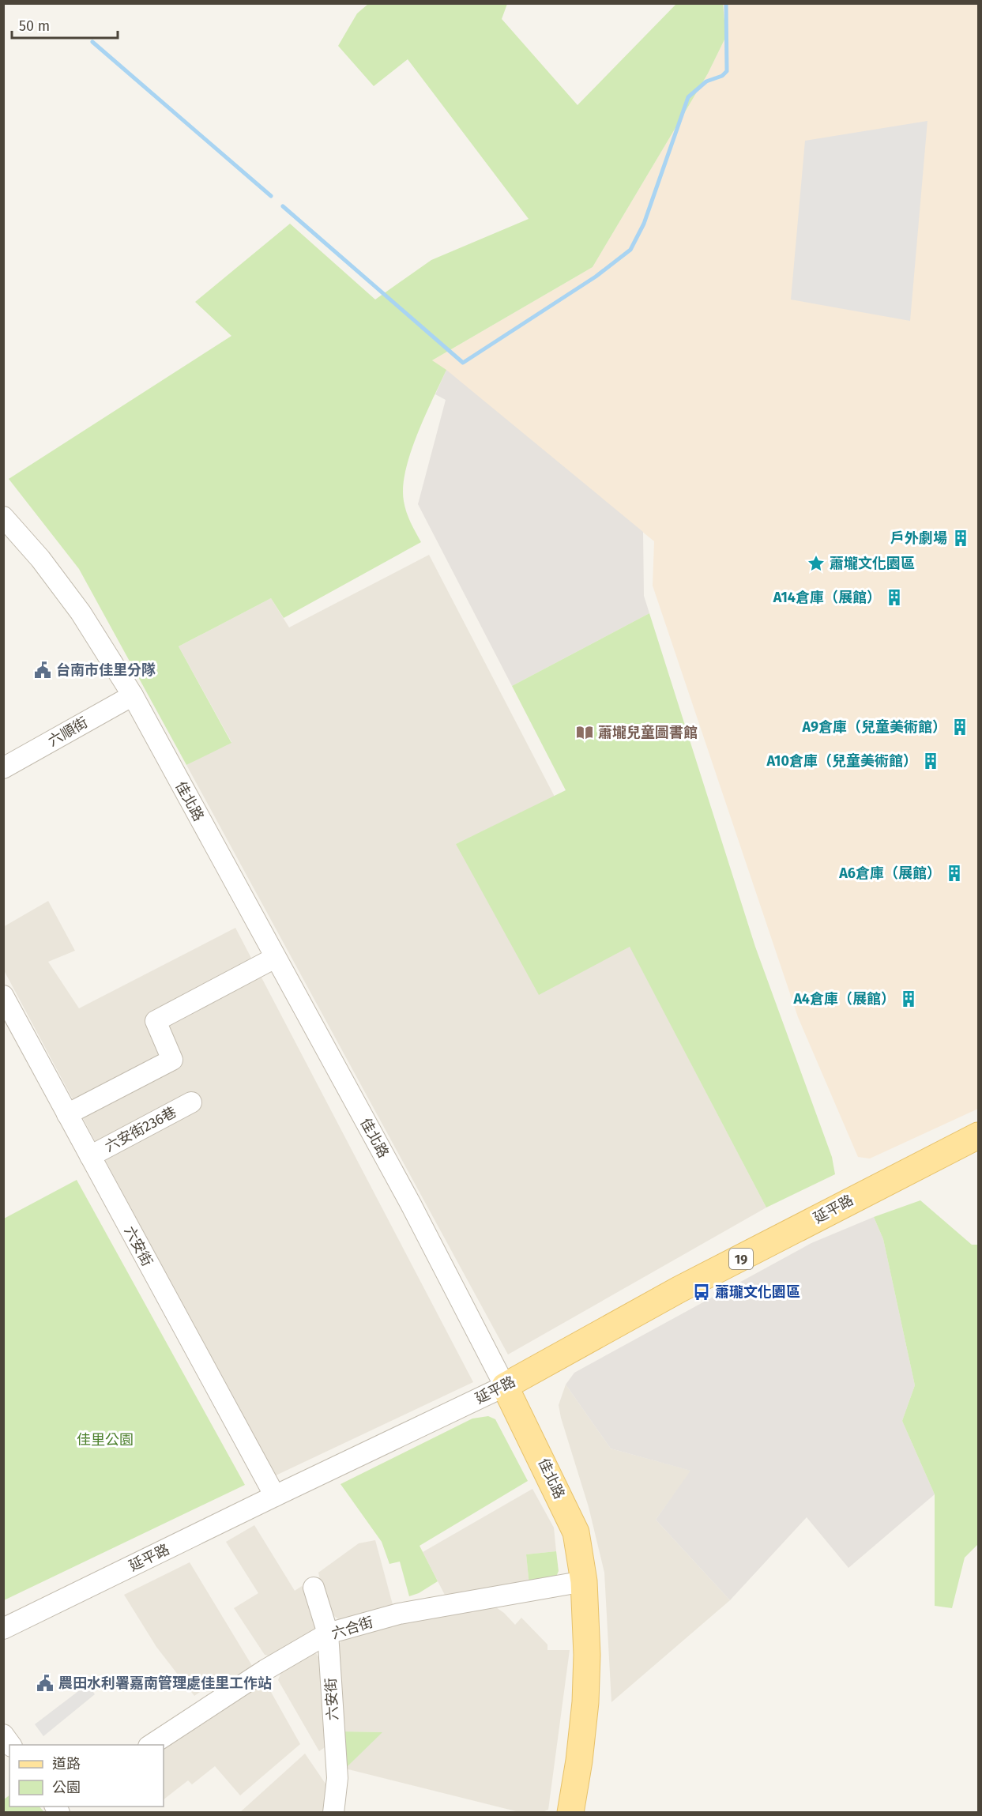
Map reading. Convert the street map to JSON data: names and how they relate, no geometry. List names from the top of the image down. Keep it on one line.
{"streets":{"main road":["佳北路","延平路","19"],"street":["六順街","六安街236巷","六安街","六合街"]},"crossings":[["六順街","佳北路"],["佳北路","延平路"],["佳北路","六合街"],["六安街236巷","六安街"],["延平路","六安街"],["六安街","六合街"]],"parks":["佳里公園"],"places":{"building":["戶外劇場","A14倉庫（展館）","A9倉庫（兒童美術館）","A10倉庫（兒童美術館）","A6倉庫（展館）","A4倉庫（展館）"],"place":["蕭壠文化園區"],"public building":["台南市佳里分隊","農田水利署嘉南管理處佳里工作站"],"library":["蕭壠兒童圖書館"],"bus stop":["蕭瓏文化園區"]},"legend":["道路","公園"],"scale_bar":"50 m"}
